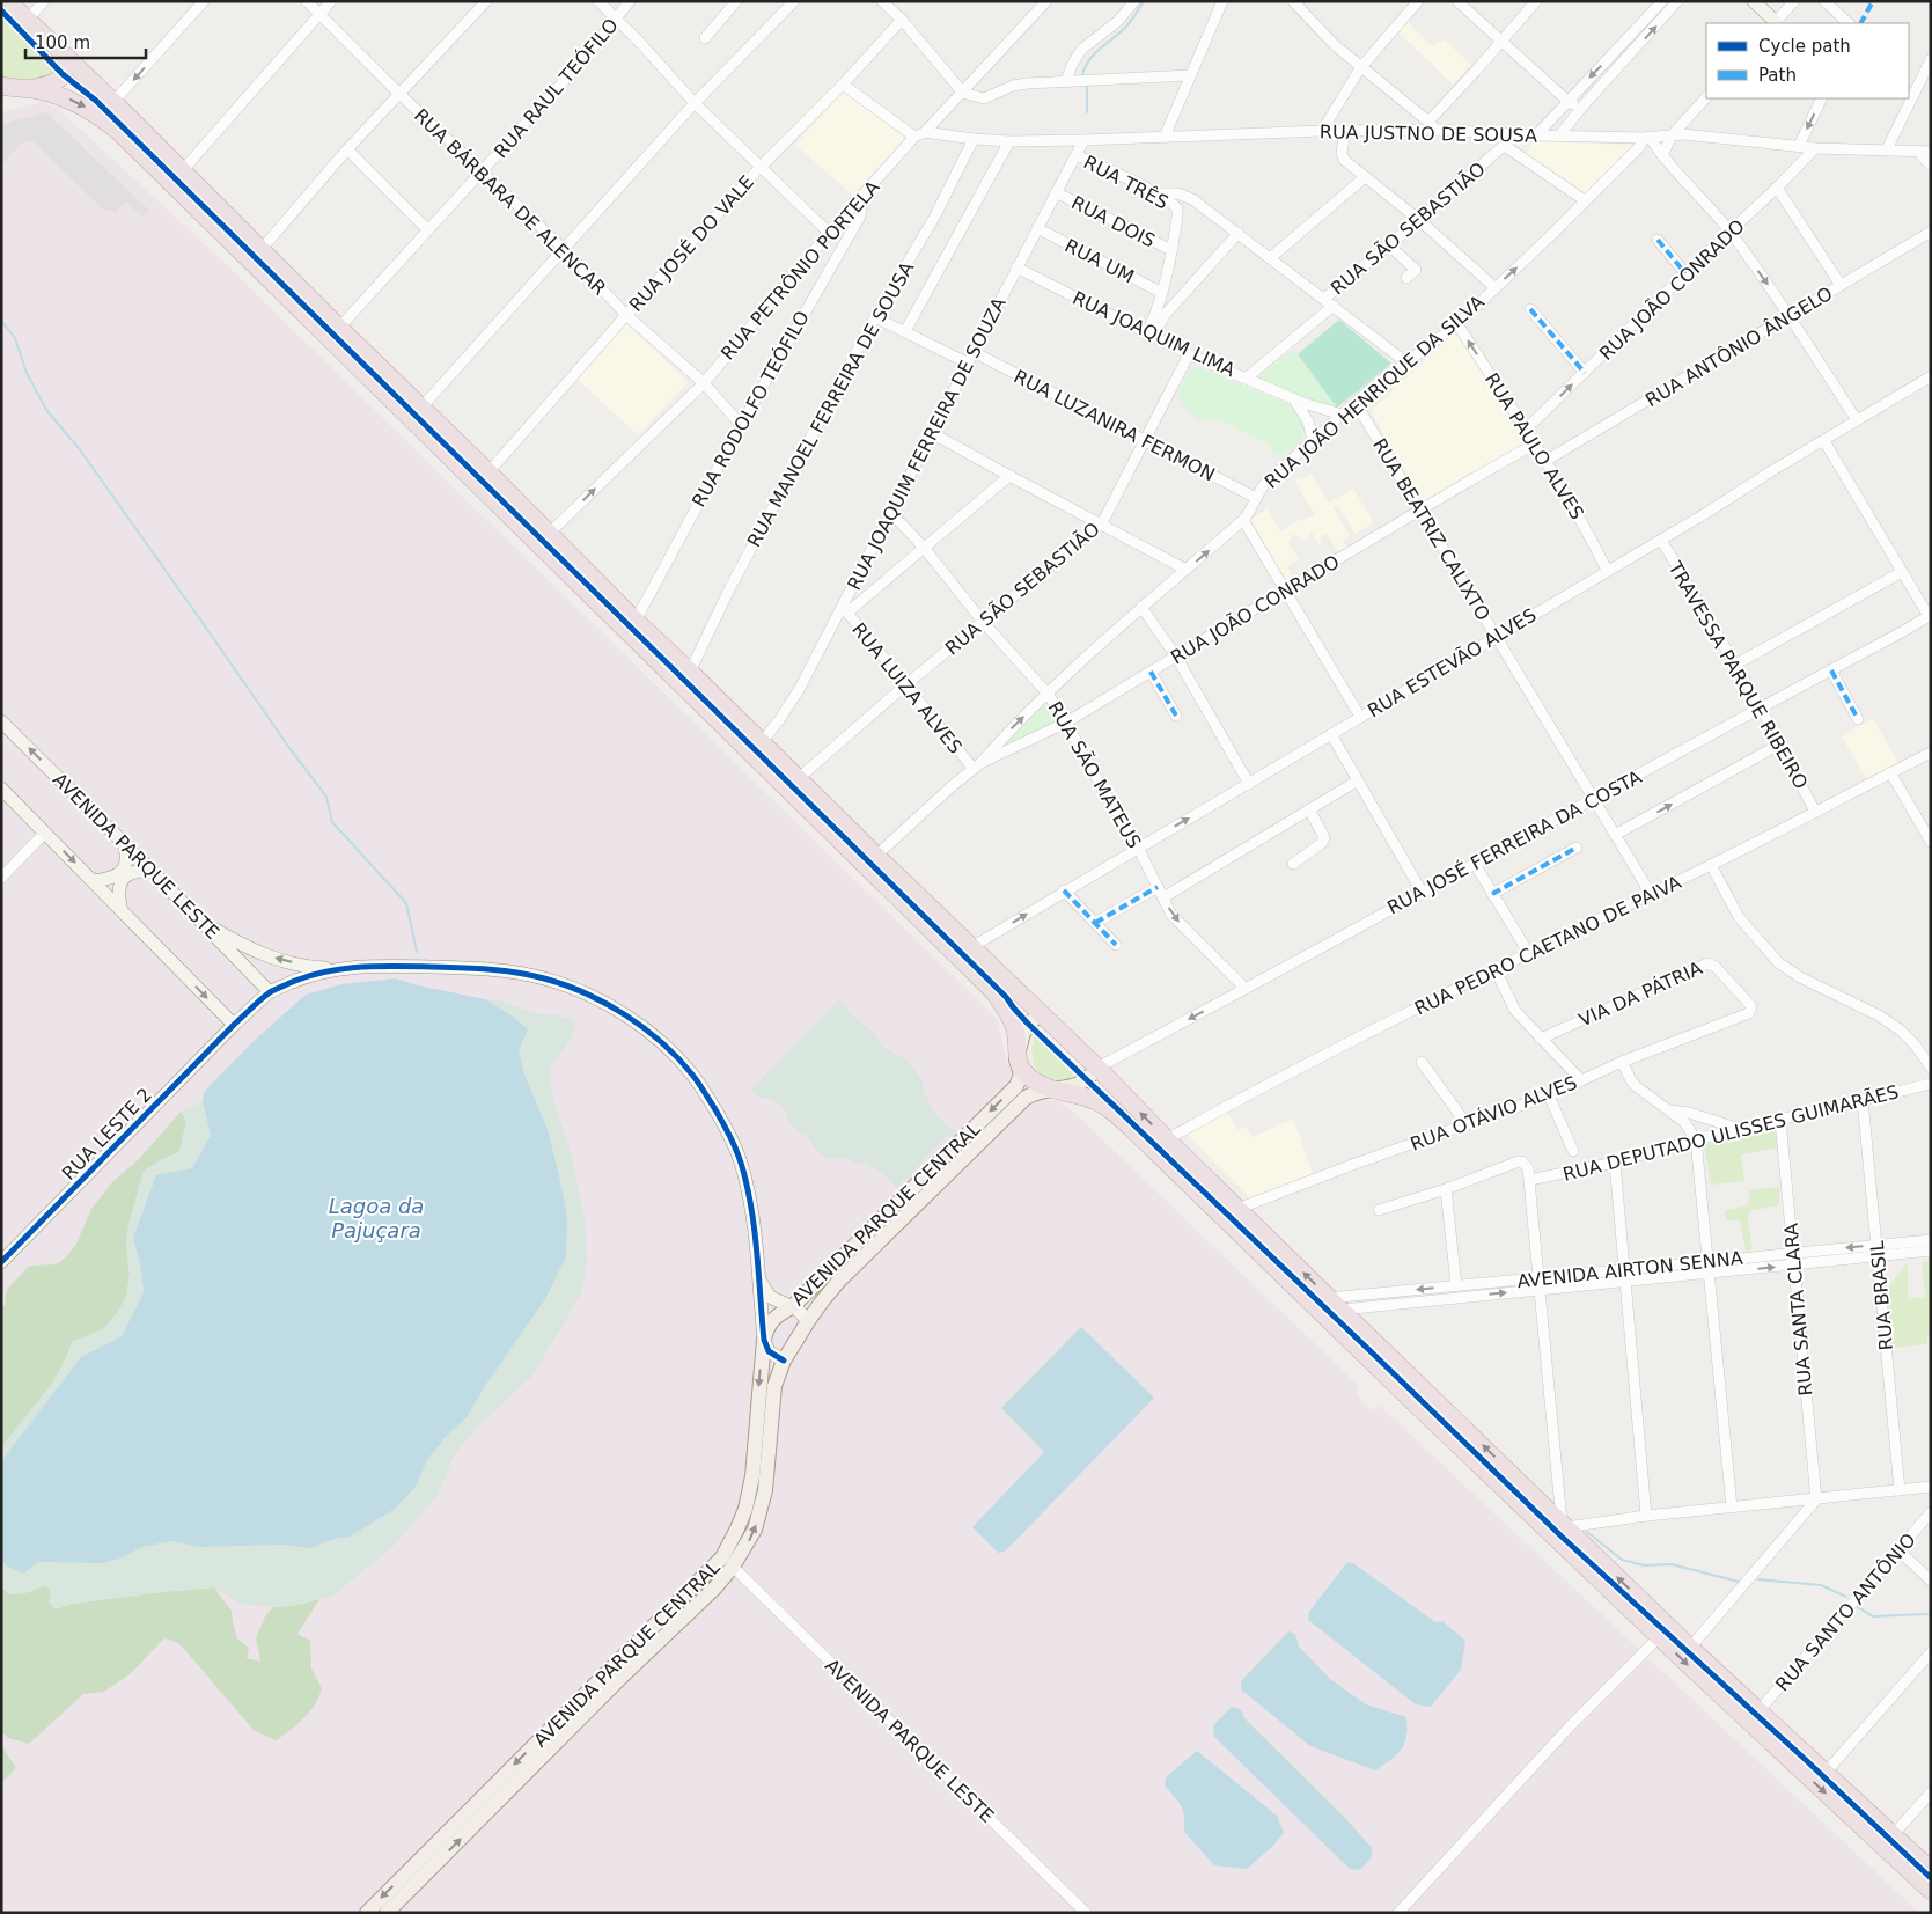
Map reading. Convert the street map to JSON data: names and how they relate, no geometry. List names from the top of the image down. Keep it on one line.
{"streets":{"main road":["AVENIDA PARQUE CENTRAL"],"street":["RUA RAUL TEÓFILO","RUA JUSTNO DE SOUSA","RUA TRÊS","RUA BÁRBARA DE ALENCAR","RUA DOIS","RUA SÃO SEBASTIÃO","RUA JOSÉ DO VALE","RUA UM","RUA PETRÔNIO PORTELA","RUA JOÃO CONRADO","RUA JOAQUIM LIMA","RUA ANTÔNIO ÂNGELO","RUA JOÃO HENRIQUE DA SILVA","RUA MANOEL FERREIRA DE SOUSA","RUA RODOLFO TEÓFILO","RUA LUZANIRA FERMON","RUA JOAQUIM FERREIRA DE SOUZA","RUA PAULO ALVES","RUA BEATRIZ CALIXTO","RUA ESTEVÃO ALVES","TRAVESSA PARQUE RIBEIRO","RUA LUIZA ALVES","RUA SÃO MATEUS","RUA JOSÉ FERREIRA DA COSTA","AVENIDA PARQUE LESTE","RUA PEDRO CAETANO DE PAIVA","VIA DA PÁTRIA","RUA OTÁVIO ALVES","RUA DEPUTADO ULISSES GUIMARÃES","RUA LESTE 2","AVENIDA AIRTON SENNA","RUA BRASIL","RUA SANTA CLARA","RUA SANTO ANTÔNIO"]},"crossings":[["RUA RAUL TEÓFILO","RUA BÁRBARA DE ALENCAR"],["RUA JUSTNO DE SOUSA","RUA SÃO SEBASTIÃO"],["RUA JUSTNO DE SOUSA","RUA PETRÔNIO PORTELA"],["RUA JUSTNO DE SOUSA","RUA JOÃO CONRADO"],["RUA JUSTNO DE SOUSA","RUA JOÃO HENRIQUE DA SILVA"],["RUA JUSTNO DE SOUSA","RUA MANOEL FERREIRA DE SOUSA"],["RUA JUSTNO DE SOUSA","RUA JOAQUIM FERREIRA DE SOUZA"],["RUA TRÊS","RUA DOIS"],["RUA TRÊS","RUA JOAQUIM FERREIRA DE SOUZA"],["RUA BÁRBARA DE ALENCAR","RUA JOSÉ DO VALE"],["RUA BÁRBARA DE ALENCAR","RUA PETRÔNIO PORTELA"],["RUA BÁRBARA DE ALENCAR","RUA RODOLFO TEÓFILO"],["RUA DOIS","RUA JOAQUIM FERREIRA DE SOUZA"],["RUA SÃO SEBASTIÃO","RUA JOAQUIM LIMA"],["RUA SÃO SEBASTIÃO","RUA LUZANIRA FERMON"],["RUA SÃO SEBASTIÃO","RUA LUIZA ALVES"],["RUA SÃO SEBASTIÃO","RUA SÃO MATEUS"],["RUA UM","RUA JOAQUIM FERREIRA DE SOUZA"],["RUA PETRÔNIO PORTELA","RUA RODOLFO TEÓFILO"],["RUA JOÃO CONRADO","RUA JOÃO HENRIQUE DA SILVA"],["RUA JOÃO CONRADO","RUA PAULO ALVES"],["RUA JOÃO CONRADO","RUA BEATRIZ CALIXTO"],["RUA JOÃO CONRADO","RUA LUIZA ALVES"],["RUA JOÃO CONRADO","RUA SÃO MATEUS"],["RUA JOAQUIM LIMA","RUA JOÃO HENRIQUE DA SILVA"],["RUA JOAQUIM LIMA","RUA JOAQUIM FERREIRA DE SOUZA"],["RUA ANTÔNIO ÂNGELO","RUA PAULO ALVES"],["RUA JOÃO HENRIQUE DA SILVA","RUA LUZANIRA FERMON"],["RUA JOÃO HENRIQUE DA SILVA","RUA PAULO ALVES"],["RUA JOÃO HENRIQUE DA SILVA","RUA BEATRIZ CALIXTO"],["RUA JOÃO HENRIQUE DA SILVA","RUA LUIZA ALVES"],["RUA JOÃO HENRIQUE DA SILVA","RUA SÃO MATEUS"],["RUA LUZANIRA FERMON","RUA JOAQUIM FERREIRA DE SOUZA"],["RUA JOAQUIM FERREIRA DE SOUZA","RUA LUIZA ALVES"],["RUA JOAQUIM FERREIRA DE SOUZA","RUA SÃO MATEUS"],["RUA PAULO ALVES","RUA ESTEVÃO ALVES"],["RUA BEATRIZ CALIXTO","RUA ESTEVÃO ALVES"],["RUA BEATRIZ CALIXTO","RUA JOSÉ FERREIRA DA COSTA"],["RUA BEATRIZ CALIXTO","RUA PEDRO CAETANO DE PAIVA"],["RUA ESTEVÃO ALVES","TRAVESSA PARQUE RIBEIRO"],["RUA ESTEVÃO ALVES","RUA SÃO MATEUS"],["TRAVESSA PARQUE RIBEIRO","RUA JOSÉ FERREIRA DA COSTA"],["TRAVESSA PARQUE RIBEIRO","RUA PEDRO CAETANO DE PAIVA"],["RUA SÃO MATEUS","RUA JOSÉ FERREIRA DA COSTA"],["RUA JOSÉ FERREIRA DA COSTA","AVENIDA PARQUE CENTRAL"],["AVENIDA PARQUE LESTE","AVENIDA PARQUE CENTRAL"],["VIA DA PÁTRIA","RUA OTÁVIO ALVES"],["RUA DEPUTADO ULISSES GUIMARÃES","RUA BRASIL"],["RUA DEPUTADO ULISSES GUIMARÃES","RUA SANTA CLARA"],["AVENIDA AIRTON SENNA","RUA BRASIL"],["AVENIDA AIRTON SENNA","RUA SANTA CLARA"]],"water":["Lagoa da Pajuçara"],"legend":["Cycle path","Path"],"scale_bar":"100 m"}
